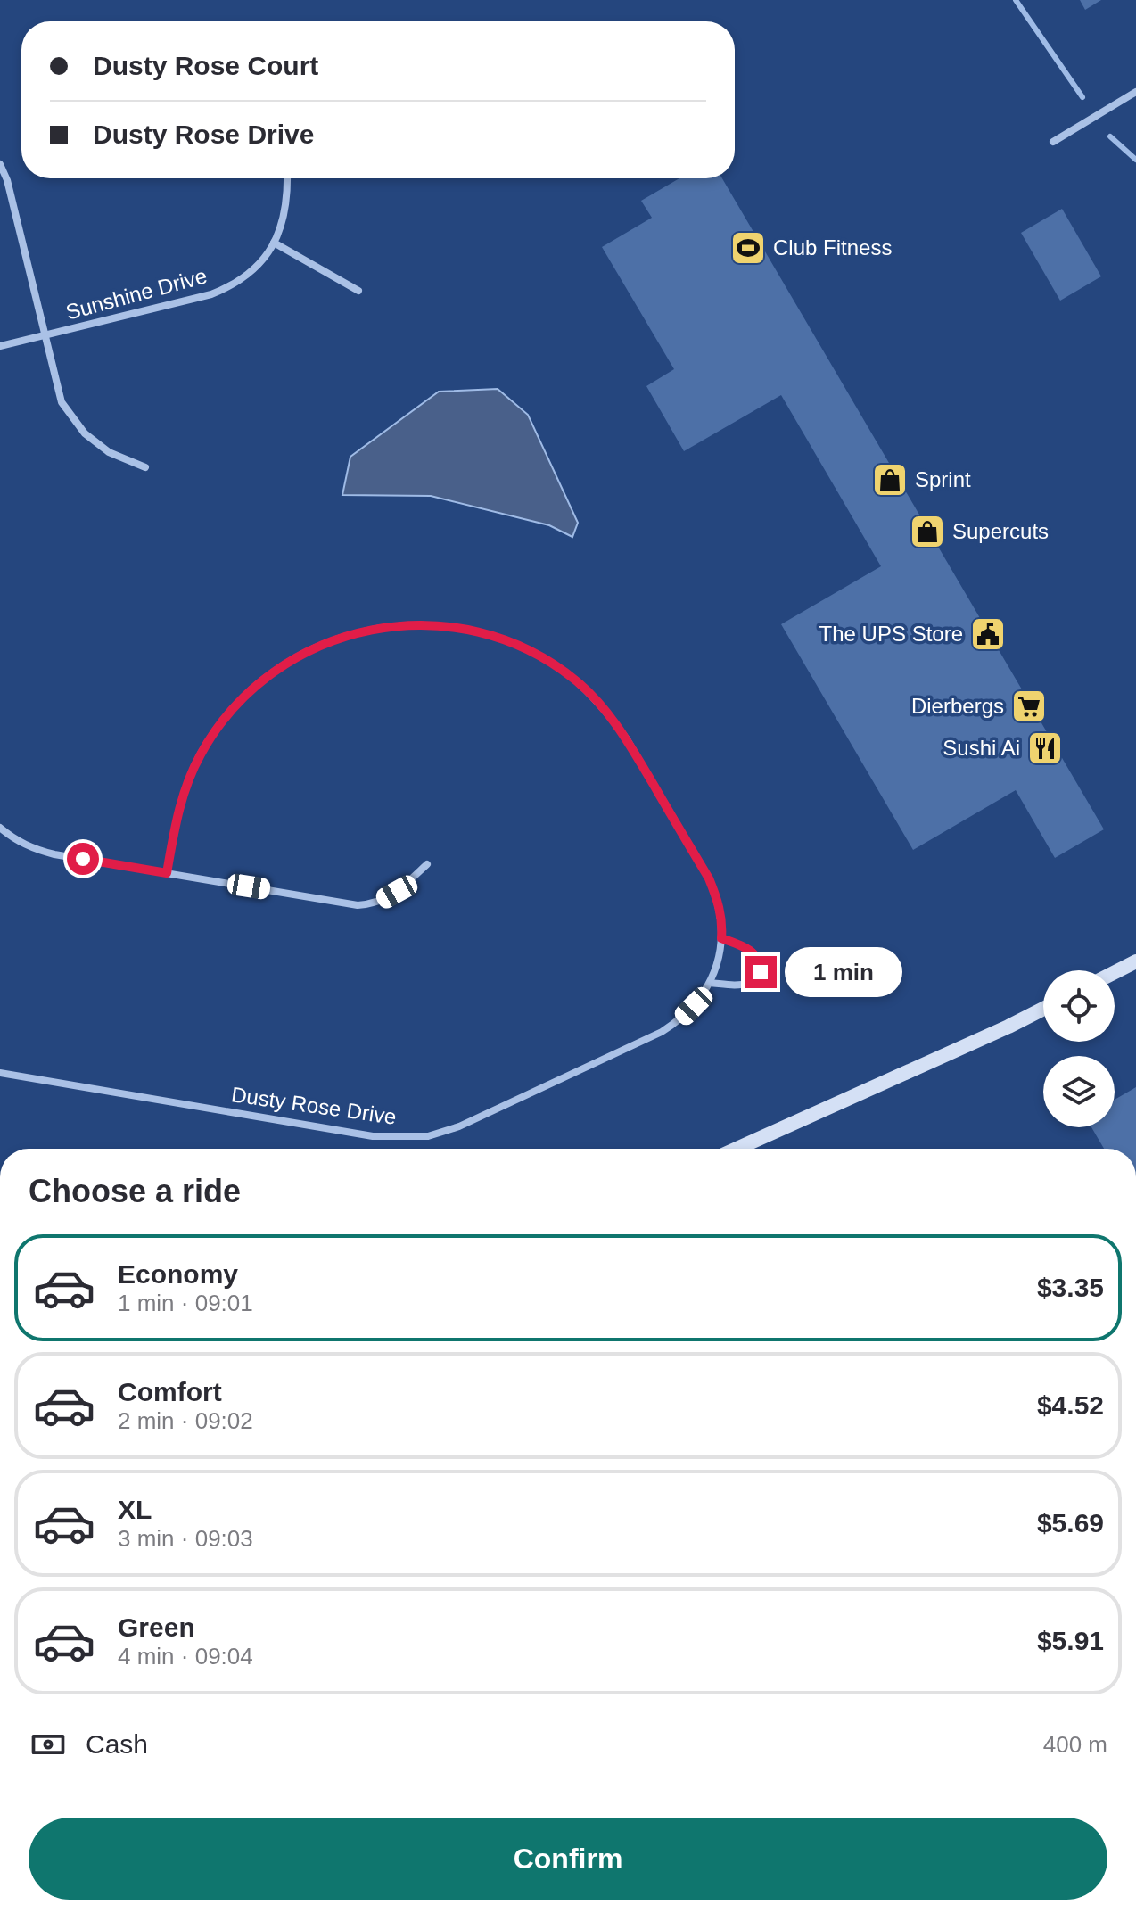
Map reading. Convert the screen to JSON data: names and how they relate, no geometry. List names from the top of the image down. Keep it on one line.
{"streets":{"street":["Sunshine Drive","Dusty Rose Drive"]},"places":{"sports":["Club Fitness"],"shop":["Sprint","Supercuts"],"public building":["The UPS Store"],"supermarket":["Dierbergs"],"restaurant":["Sushi Ai"]},"page":{"banner":["Dusty Rose Court","Dusty Rose Drive"],"bubble":"1 min","heading":"Choose a ride","list":[{"name":"Economy","note":"1 min · 09:01","value":"$3.35"},{"name":"Comfort","note":"2 min · 09:02","value":"$4.52"},{"name":"XL","note":"3 min · 09:03","value":"$5.69"},{"name":"Green","note":"4 min · 09:04","value":"$5.91"}],"pay":["Cash","400 m"],"buttons":"Confirm"}}
